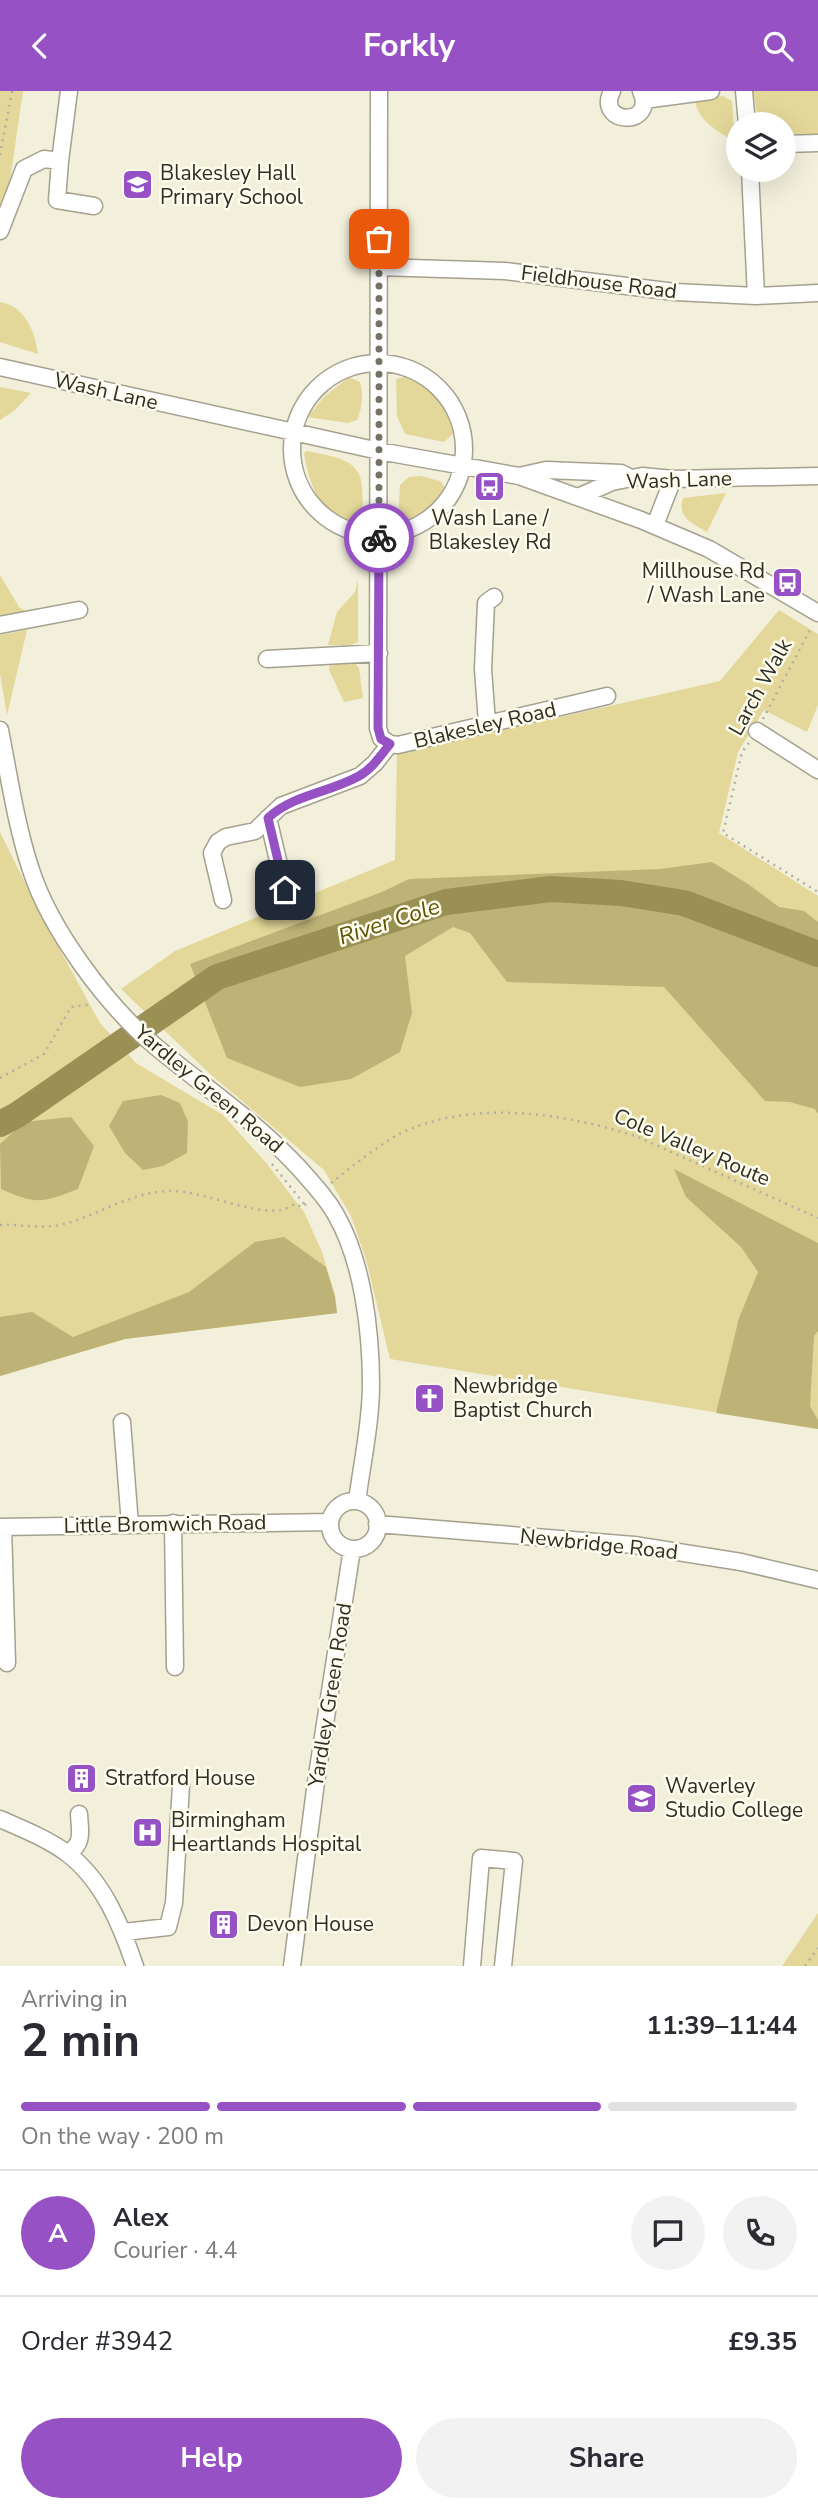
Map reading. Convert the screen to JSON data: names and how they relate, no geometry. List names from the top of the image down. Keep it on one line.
{"streets":{"street":["Fieldhouse Road","Wash Lane","Blakesley Road","Yardley Green Road","Little Bromwich Road","Newbridge Road"],"path":["Larch Walk","Cole Valley Route"]},"crossings":[["Fieldhouse Road","Blakesley Road"],["Wash Lane","Blakesley Road"],["Yardley Green Road","Cole Valley Route"],["Yardley Green Road","Little Bromwich Road"],["Yardley Green Road","Newbridge Road"],["Little Bromwich Road","Newbridge Road"]],"water":["River Cole"],"places":{"school or university":["Blakesley Hall Primary School","Waverley Studio College"],"bus stop":["Wash Lane / Blakesley Rd","Millhouse Rd / Wash Lane"],"church":["Newbridge Baptist Church"],"building":["Stratford House","Devon House"],"hospital":["Birmingham Heartlands Hospital"]},"page":{"header":"Forkly","heading":["2 min","Arriving in","11:39–11:44"],"panel":["Alex","Courier · 4.4","Order #3942","£9.35"],"bar":"On the way · 200 m","round":"A","buttons":["Help","Share"]}}
